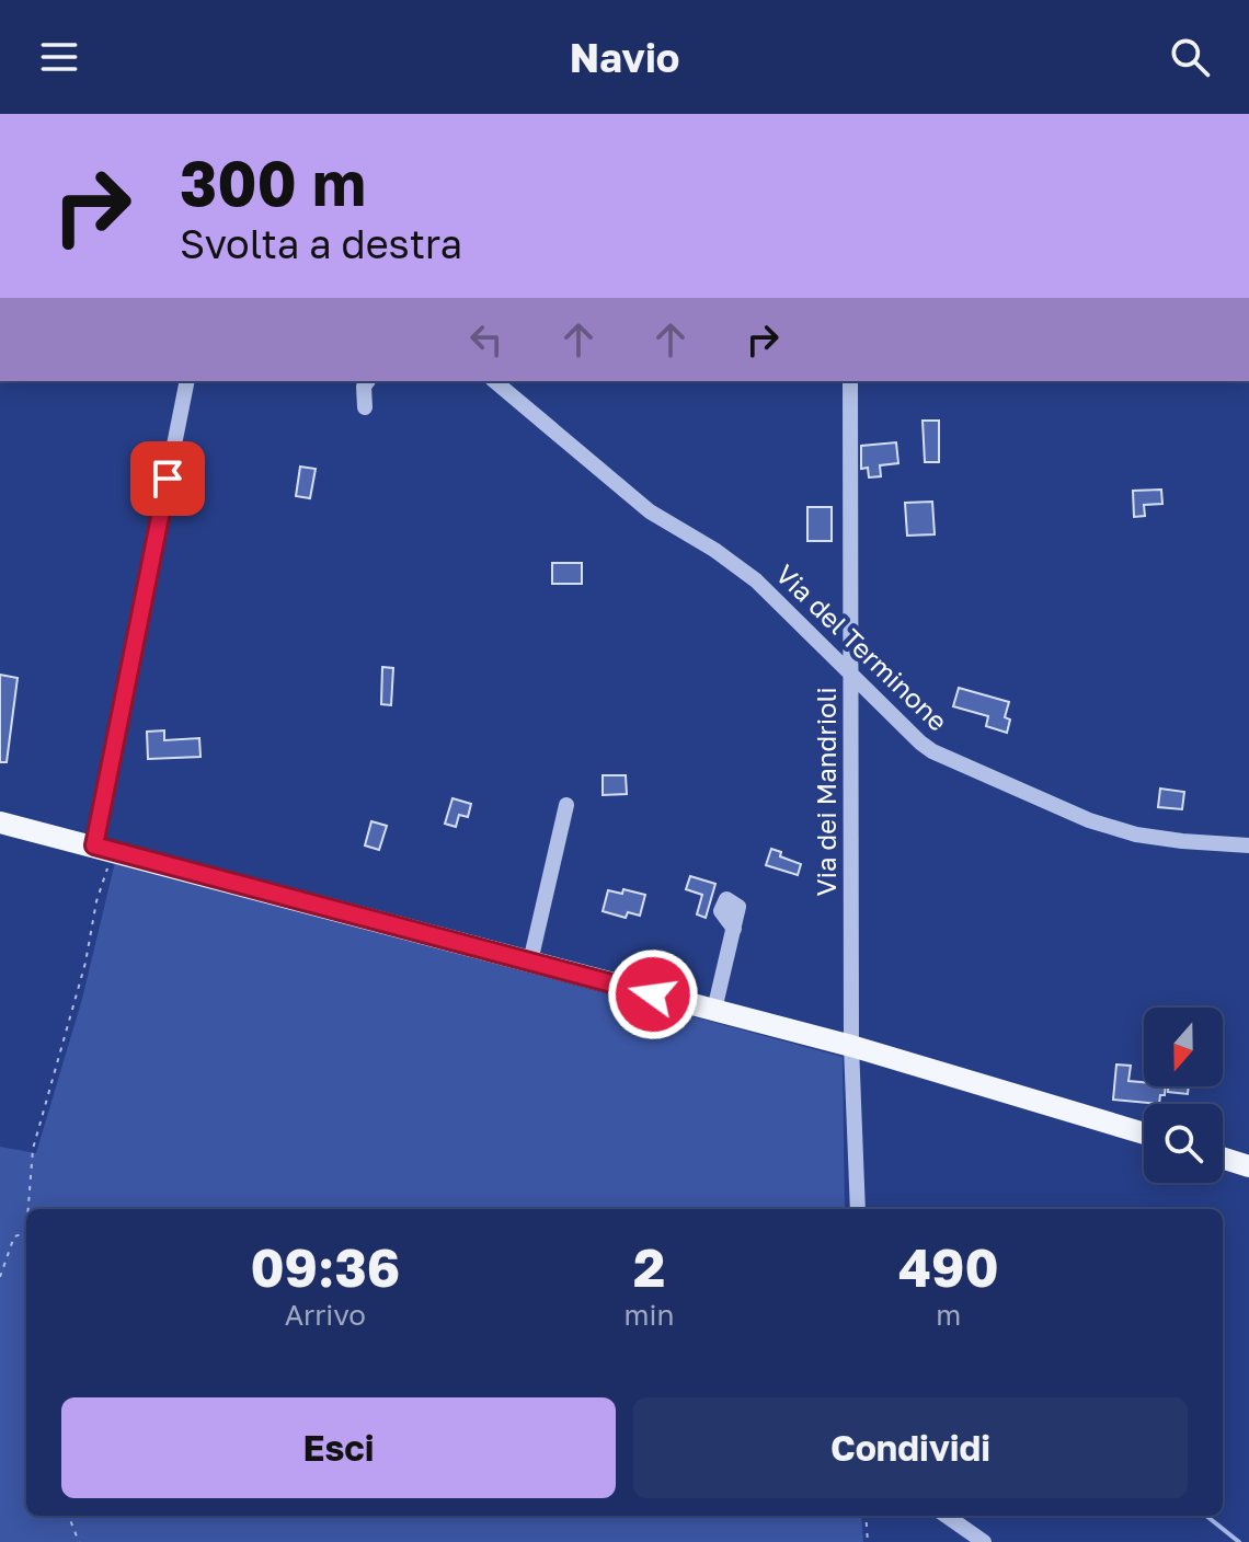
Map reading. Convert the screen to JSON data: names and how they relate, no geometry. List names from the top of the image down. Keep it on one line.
{"streets":{"street":["Via del Terminone","Via dei Mandrioli"]},"crossings":[["Via del Terminone","Via dei Mandrioli"]],"north":"bottom","page":{"header":"Navio","turn":["300 m","Svolta a destra"],"eta":["09:36","Arrivo","2","min","490","m"],"buttons":["Esci","Condividi"]}}
